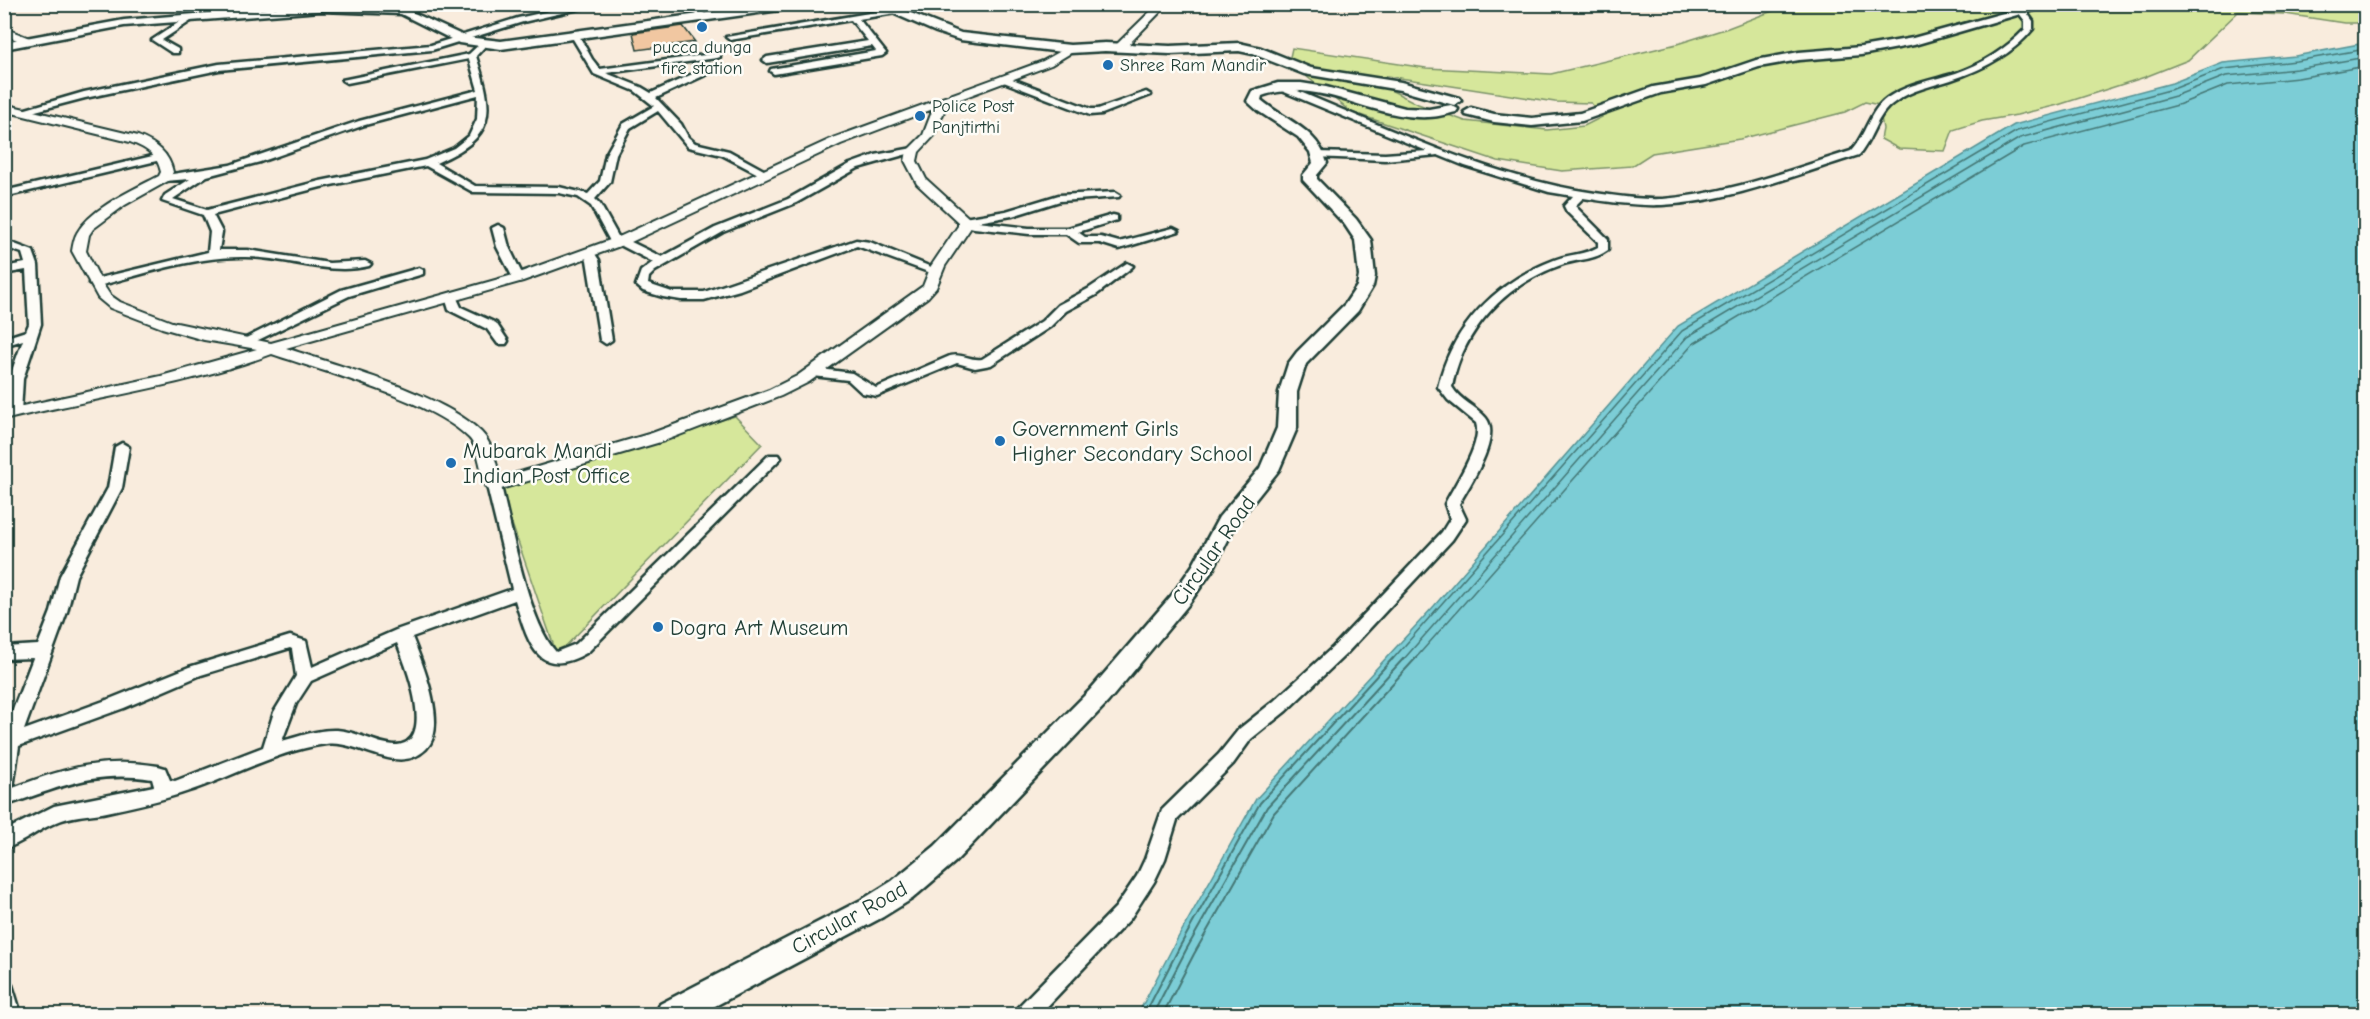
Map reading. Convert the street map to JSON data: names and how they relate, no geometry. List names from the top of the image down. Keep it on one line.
{"streets":{"main road":["Circular Road"]},"places":["pucca dunga fire station","Shree Ram Mandir","Police Post Panjtirthi","Government Girls Higher Secondary School","Mubarak Mandi Indian Post Office","Dogra Art Museum"]}
